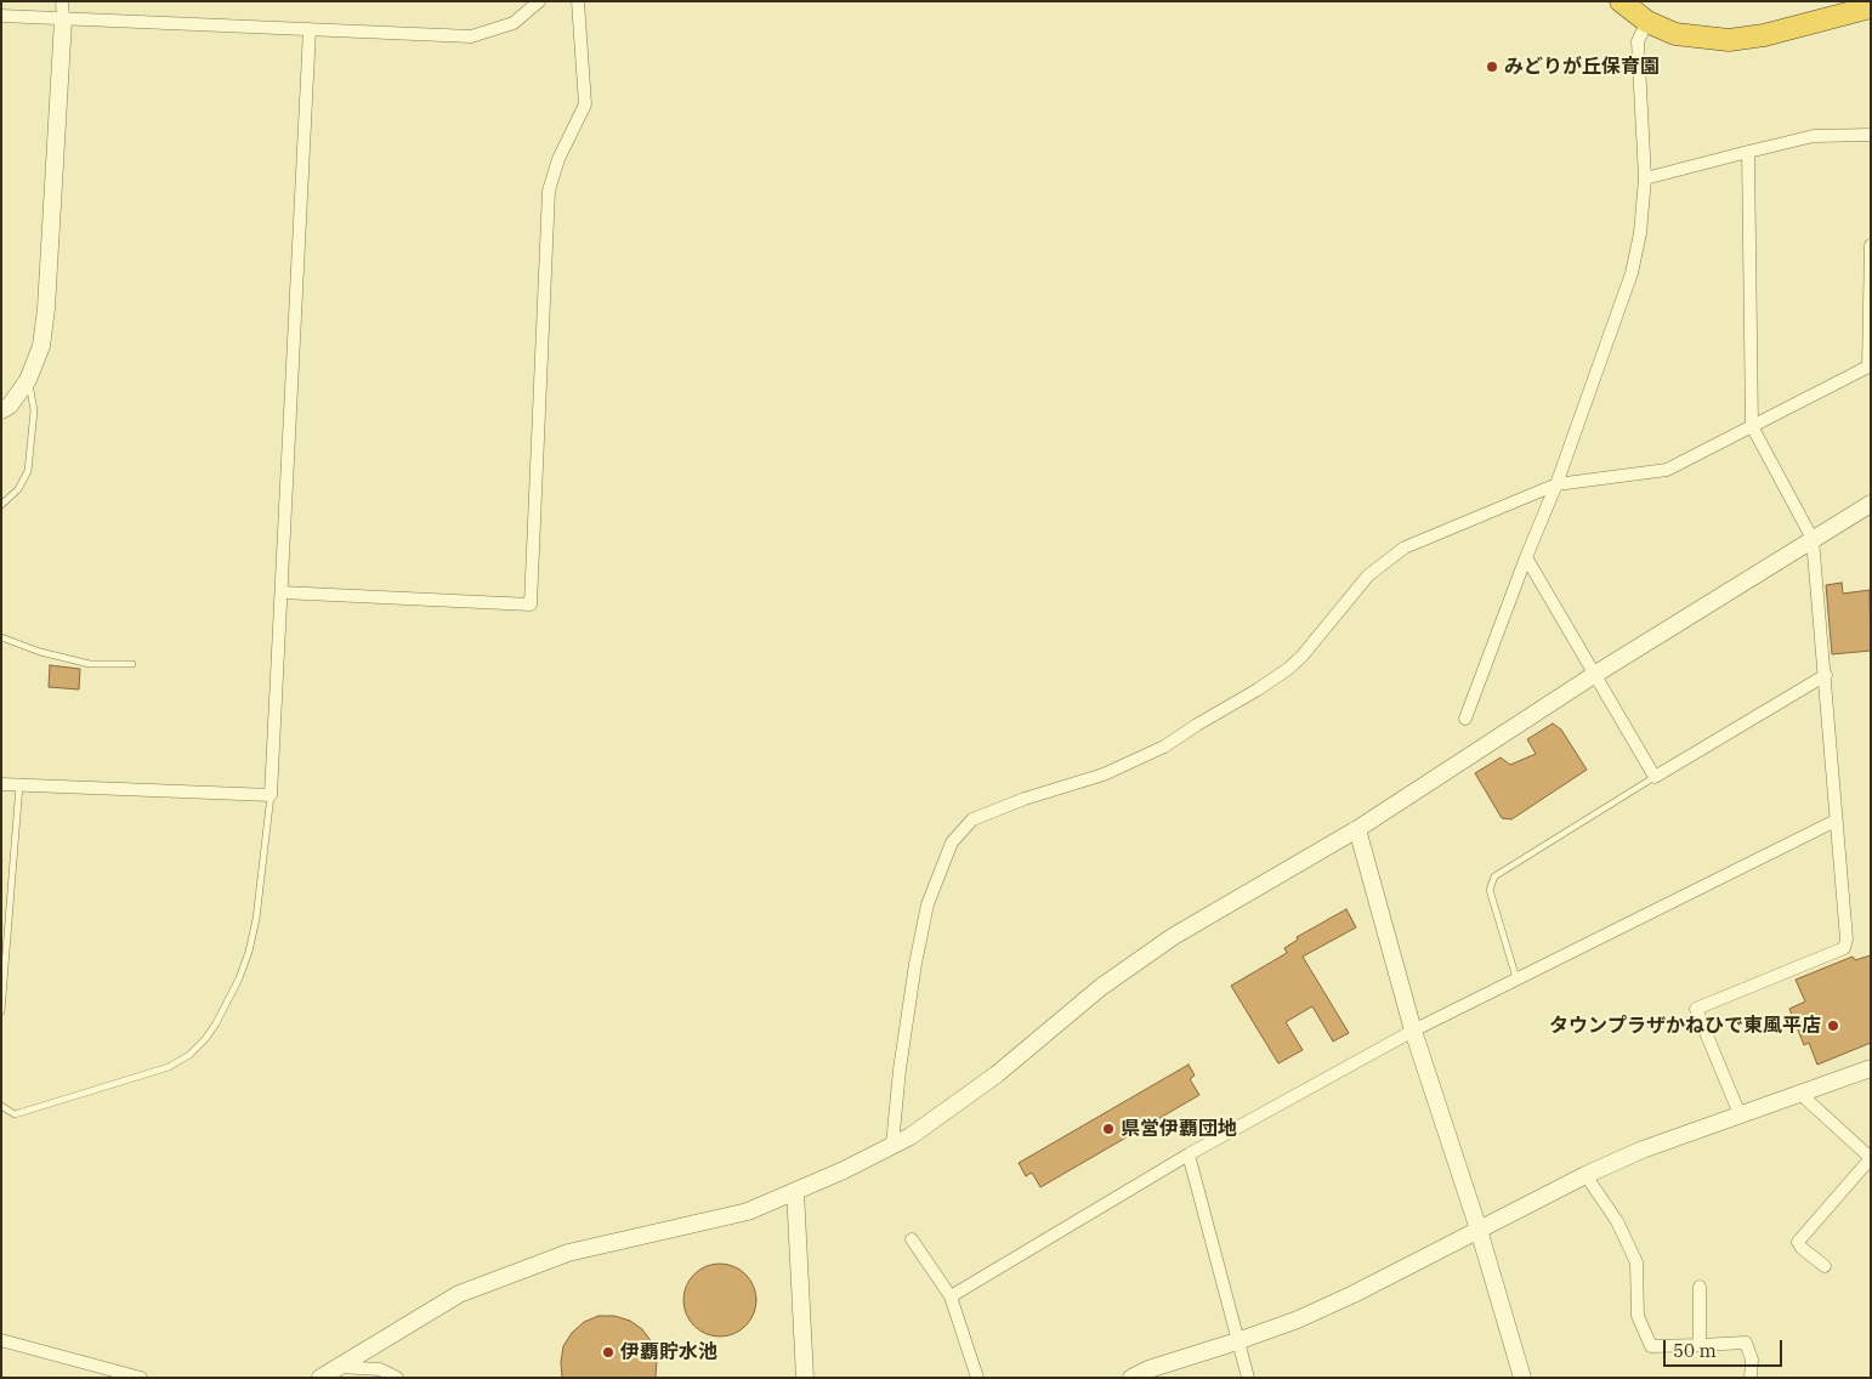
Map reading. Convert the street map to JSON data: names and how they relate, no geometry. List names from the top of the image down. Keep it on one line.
{"places":["みどりが丘保育園","タウンプラザかねひで東風平店","県営伊覇団地","伊覇貯水池"],"scale_bar":"50 m"}
